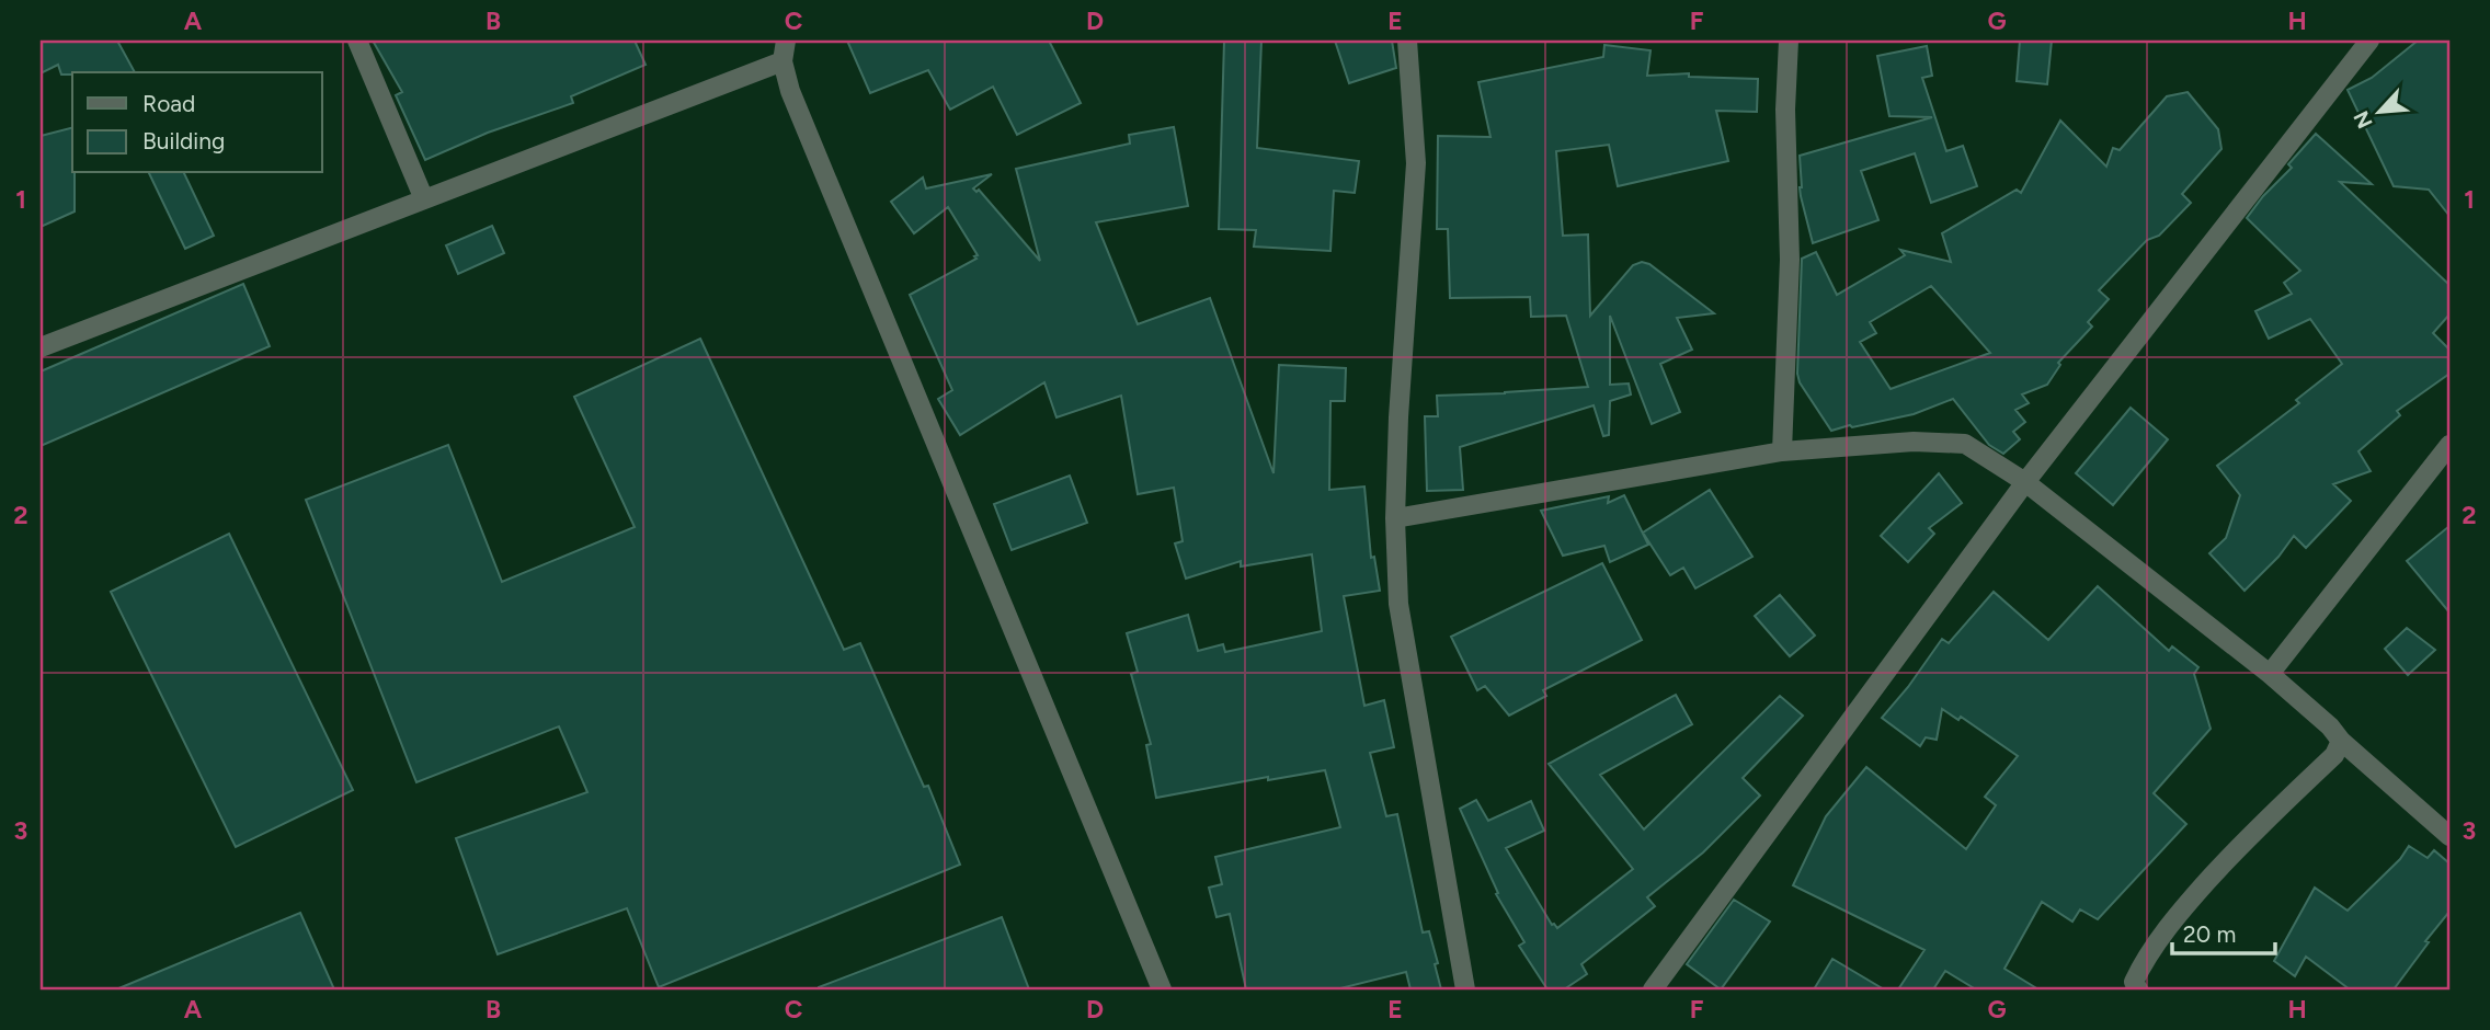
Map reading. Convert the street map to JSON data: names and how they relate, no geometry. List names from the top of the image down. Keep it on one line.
{"legend":["Road","Building"],"scale_bar":"20 m","north":"bottom left","grid":{"columns":["A","B","C","D","E","F","G","H"],"rows":["1","2","3"]}}
